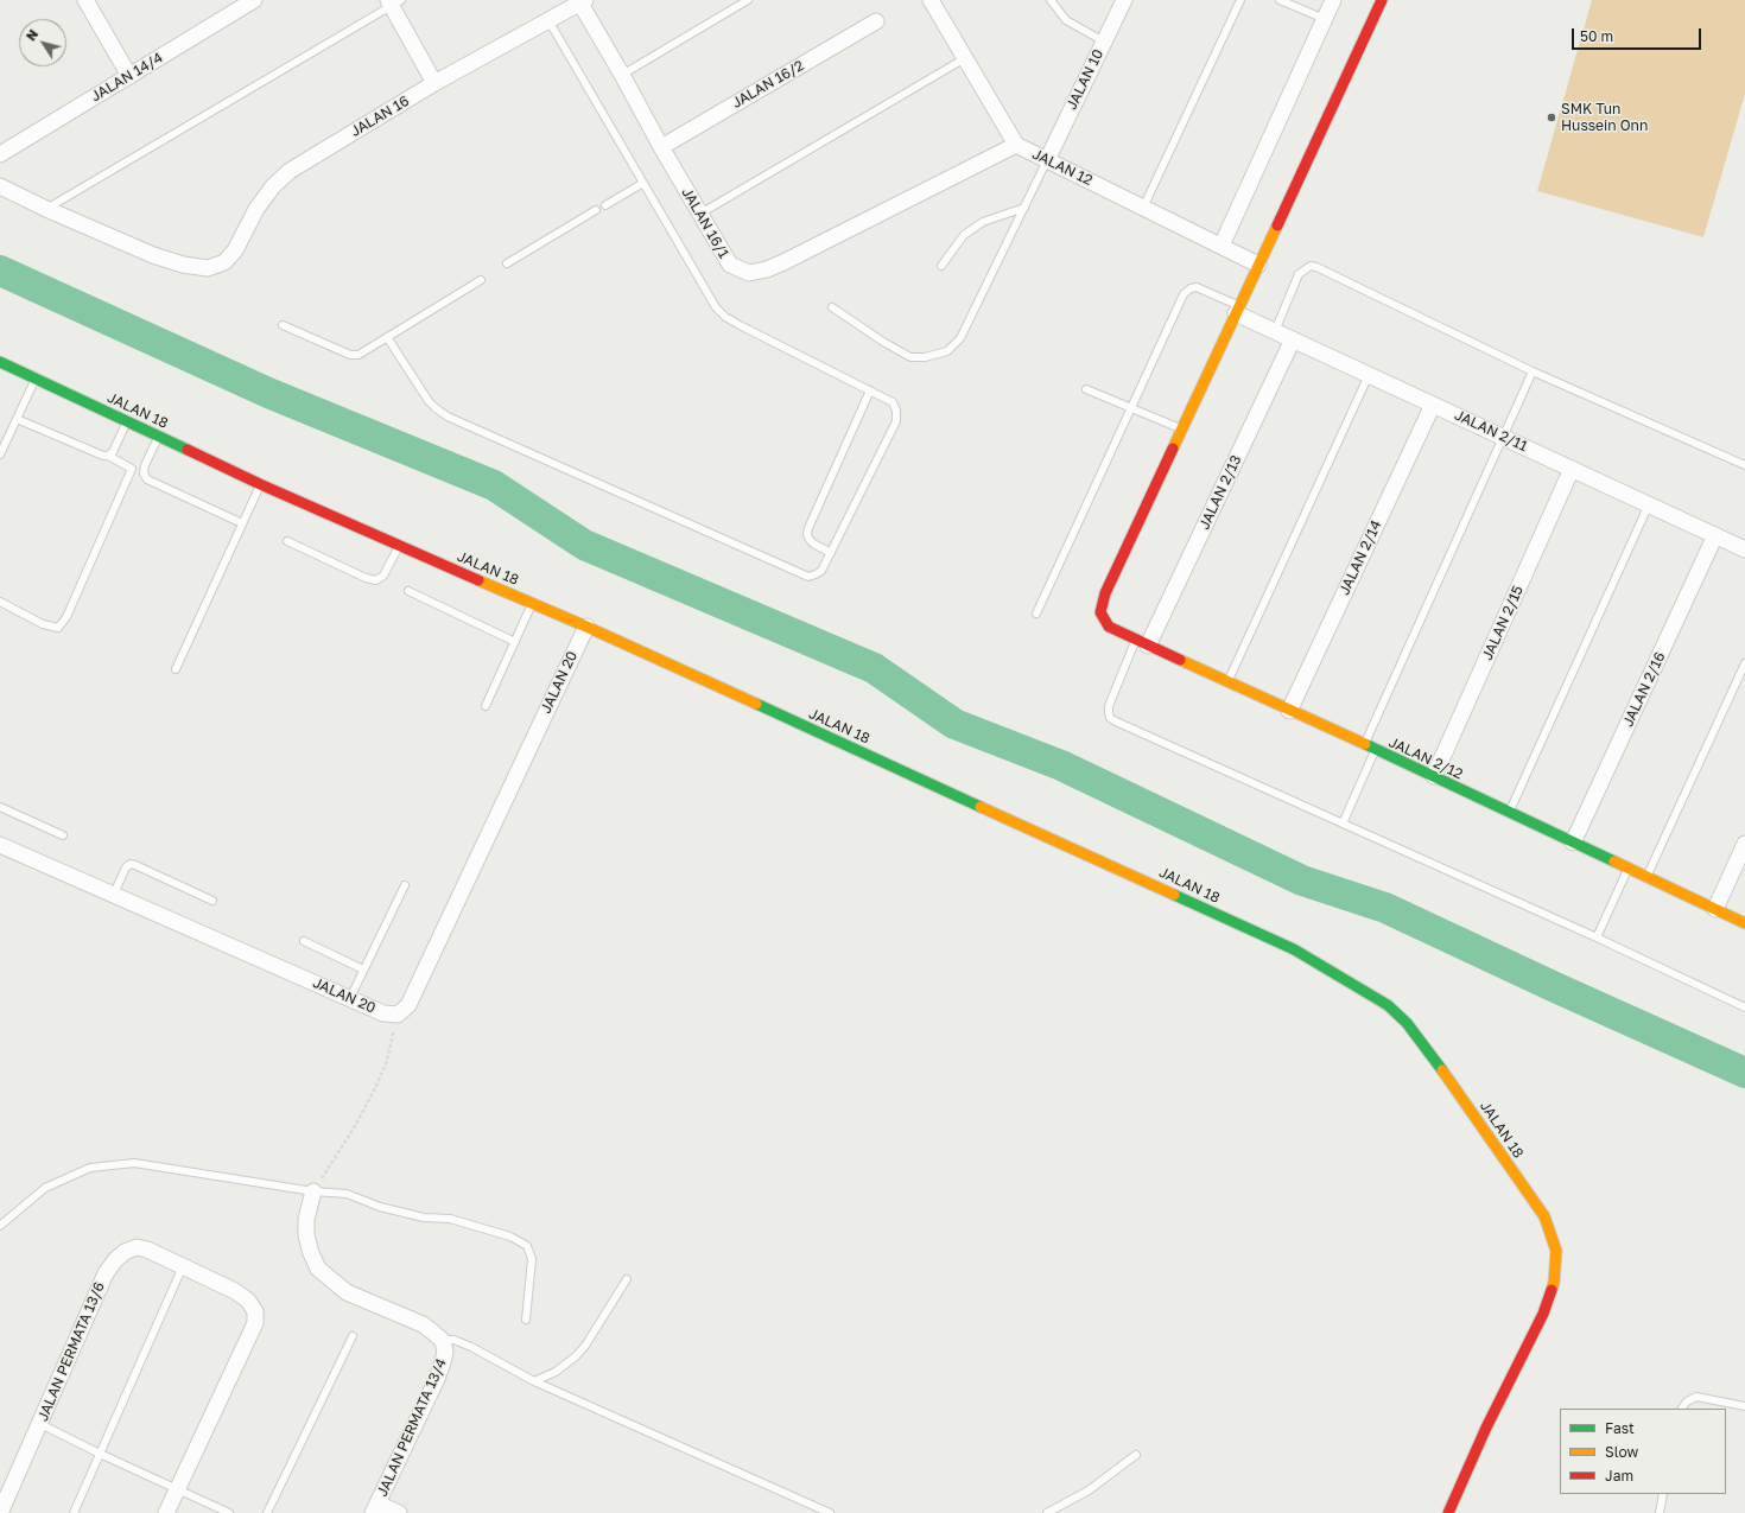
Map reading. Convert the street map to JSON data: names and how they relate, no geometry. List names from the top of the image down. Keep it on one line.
{"streets":{"street":["JALAN 14/4","JALAN 10","JALAN 16/2","JALAN 16","JALAN 12","JALAN 16/1","JALAN 18","JALAN 2/11","JALAN 2/13","JALAN 2/14","JALAN 2/15","JALAN 20","JALAN 2/16","JALAN 2/12","JALAN PERMATA 13/6","JALAN PERMATA 13/4"]},"crossings":[["JALAN 10","JALAN 12"],["JALAN 16/2","JALAN 16/1"],["JALAN 16","JALAN 16/1"],["JALAN 12","JALAN 16/1"],["JALAN 18","JALAN 20"],["JALAN 2/11","JALAN 2/13"],["JALAN 2/11","JALAN 2/14"],["JALAN 2/11","JALAN 2/15"],["JALAN 2/11","JALAN 2/16"],["JALAN 2/13","JALAN 2/12"],["JALAN 2/14","JALAN 2/12"],["JALAN 2/15","JALAN 2/12"],["JALAN 2/16","JALAN 2/12"]],"places":["SMK Tun Hussein Onn"],"legend":["Fast","Slow","Jam"],"scale_bar":"50 m","north":"top left"}
